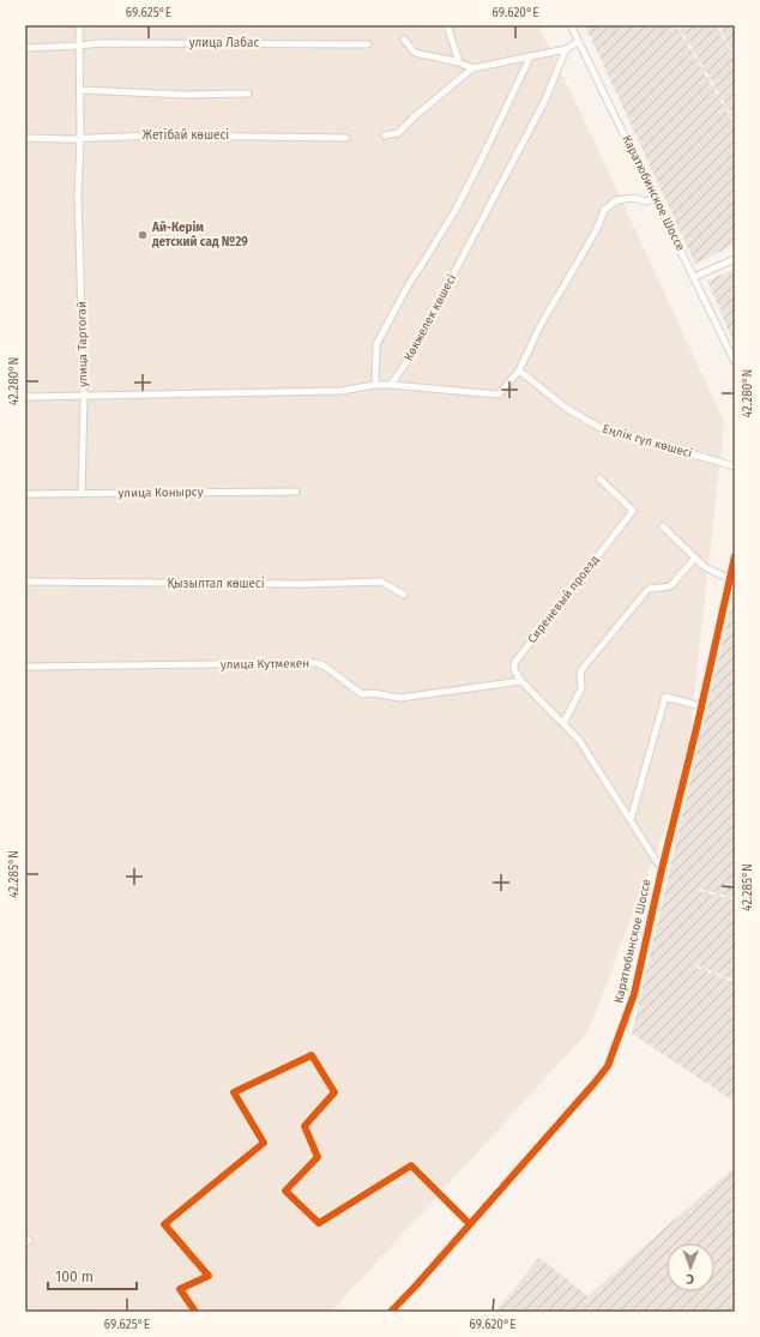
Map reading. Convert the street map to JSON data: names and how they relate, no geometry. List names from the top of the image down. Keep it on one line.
{"streets":{"street":["улица Лабас","Жетібай көшесі","Каратюбинское Шоссе","Көкжелек көшесі","улица Тартогай","Еңлік гүл көшесі","улица Конырсу","Қызылтал көшесі","Сиреневый проезд","улица Кутмекен"]},"crossings":[["улица Лабас","улица Тартогай"],["Жетібай көшесі","улица Тартогай"],["улица Тартогай","улица Конырсу"],["Сиреневый проезд","улица Кутмекен"]],"places":["Ай-Керім детский сад №29"],"scale_bar":"100 m","north":"bottom","coordinates":["69.625°E","69.620°E","42.280°N","42.285°N"]}
